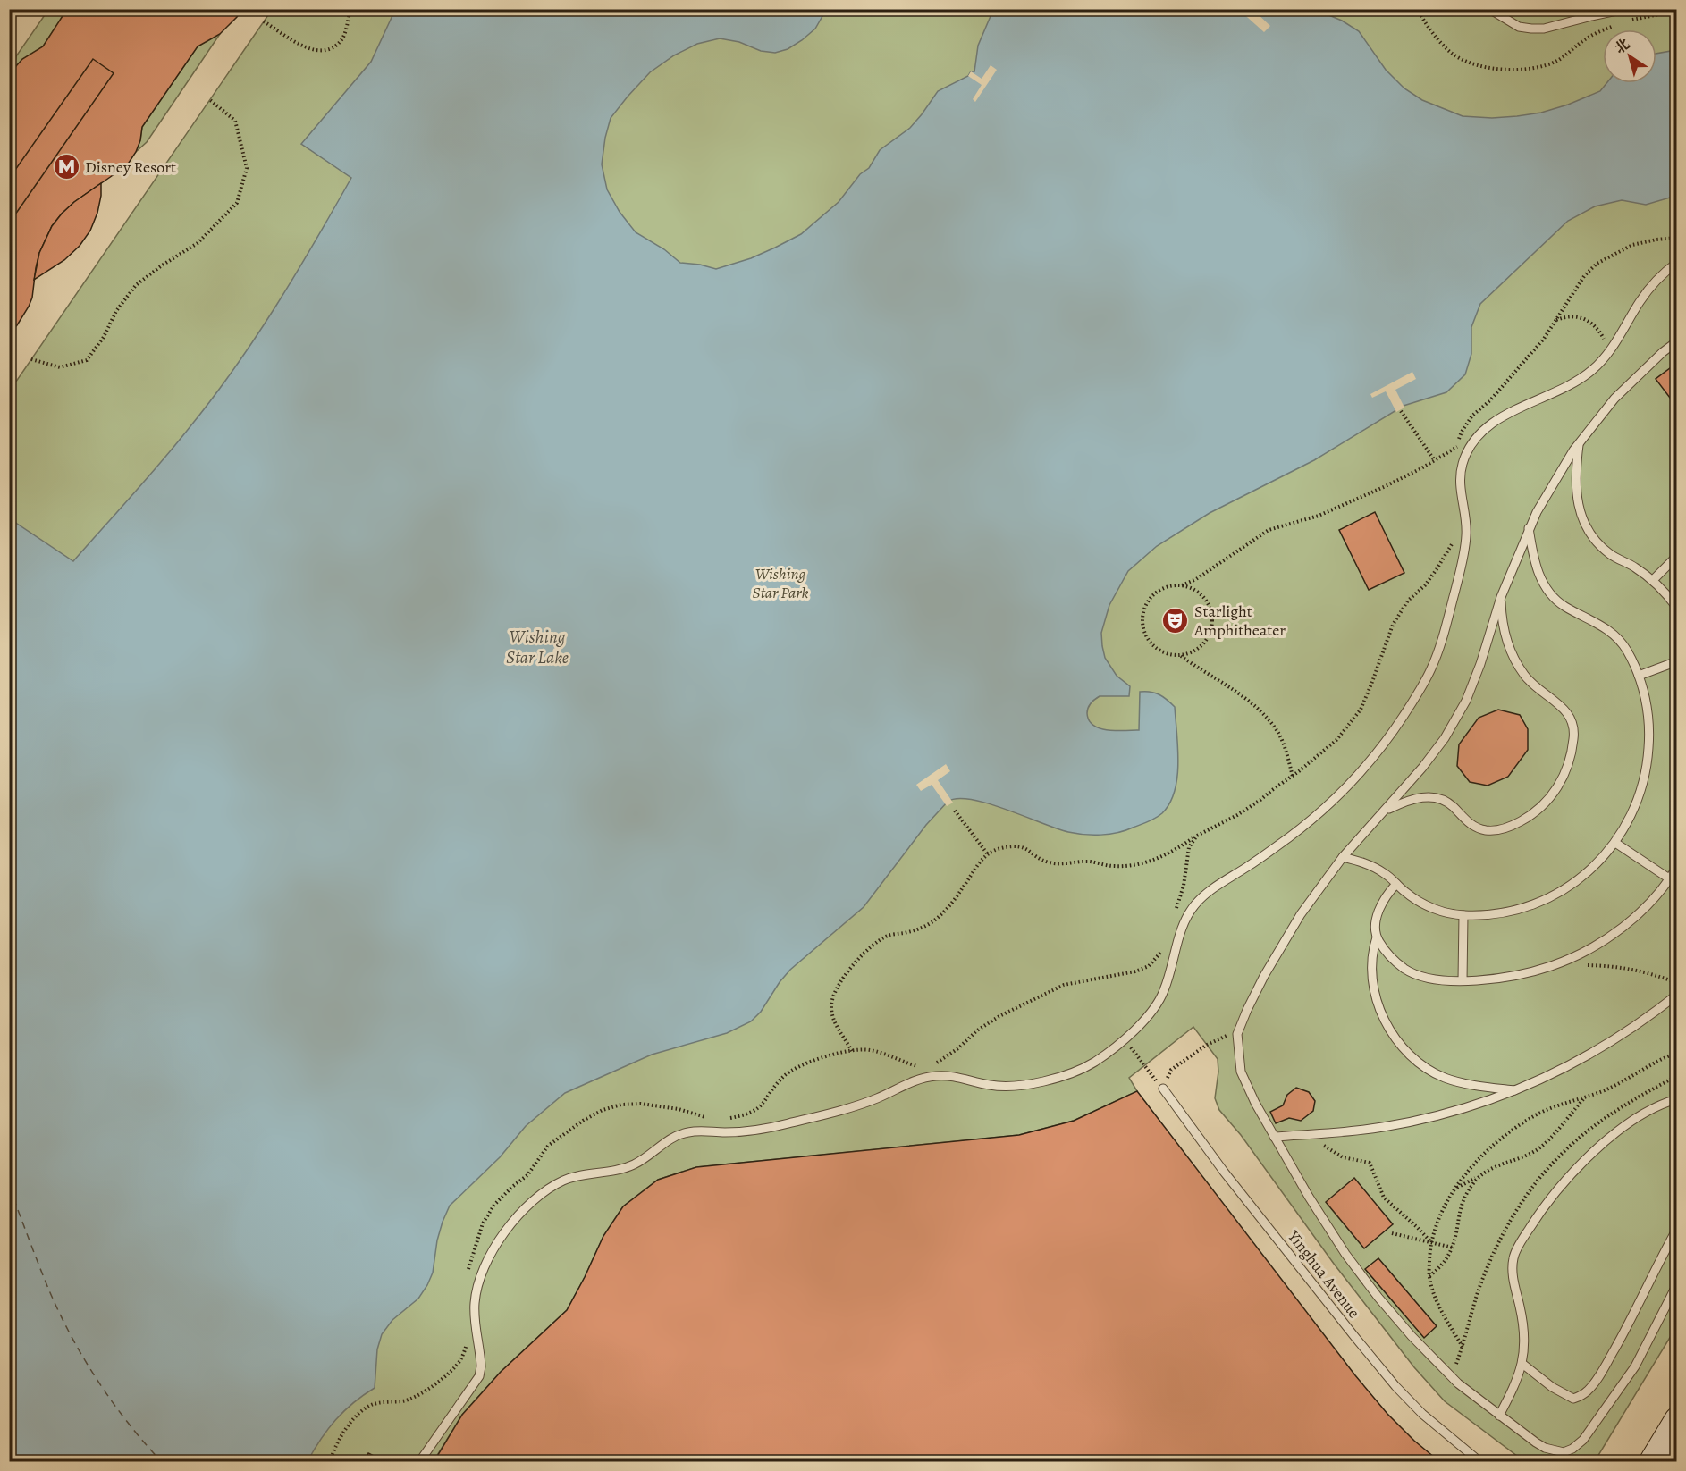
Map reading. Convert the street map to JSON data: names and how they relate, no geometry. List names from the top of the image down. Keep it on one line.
{"streets":{"lane":["Yinghua Avenue"]},"water":["Wishing Star Lake"],"parks":["Wishing Star Park"],"places":{"metro station":["Disney Resort"],"theatre":["Starlight Amphitheater"]},"north":"top left"}
